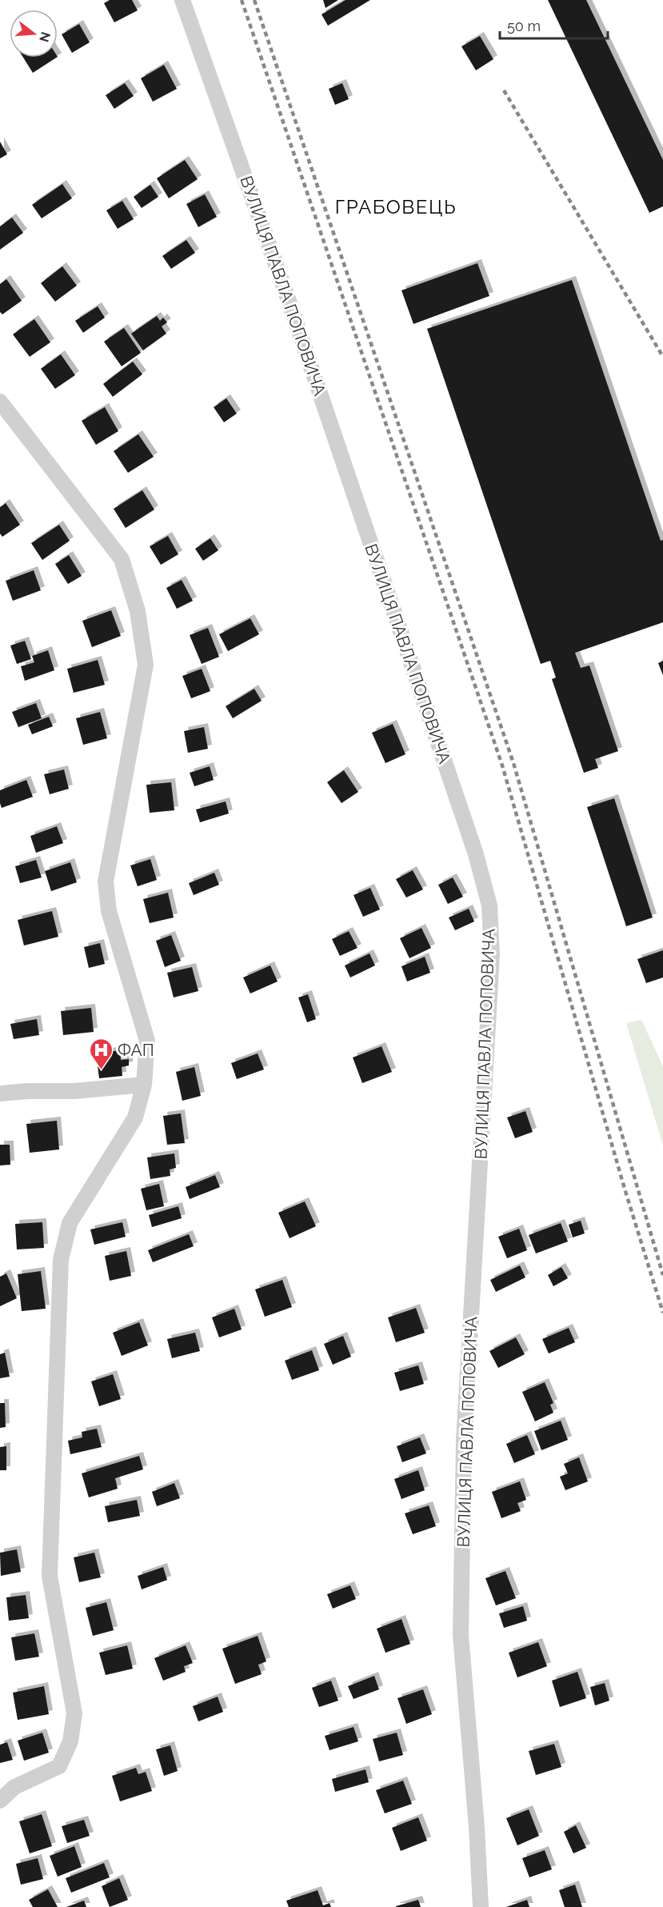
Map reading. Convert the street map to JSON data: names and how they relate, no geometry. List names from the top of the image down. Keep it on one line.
{"streets":{"street":["ВУЛИЦЯ ПАВЛА ПОПОВИЧА"]},"districts":["ГРАБОВЕЦЬ"],"places":{"hospital":["ФАП"]},"scale_bar":"50 m","north":"right"}
